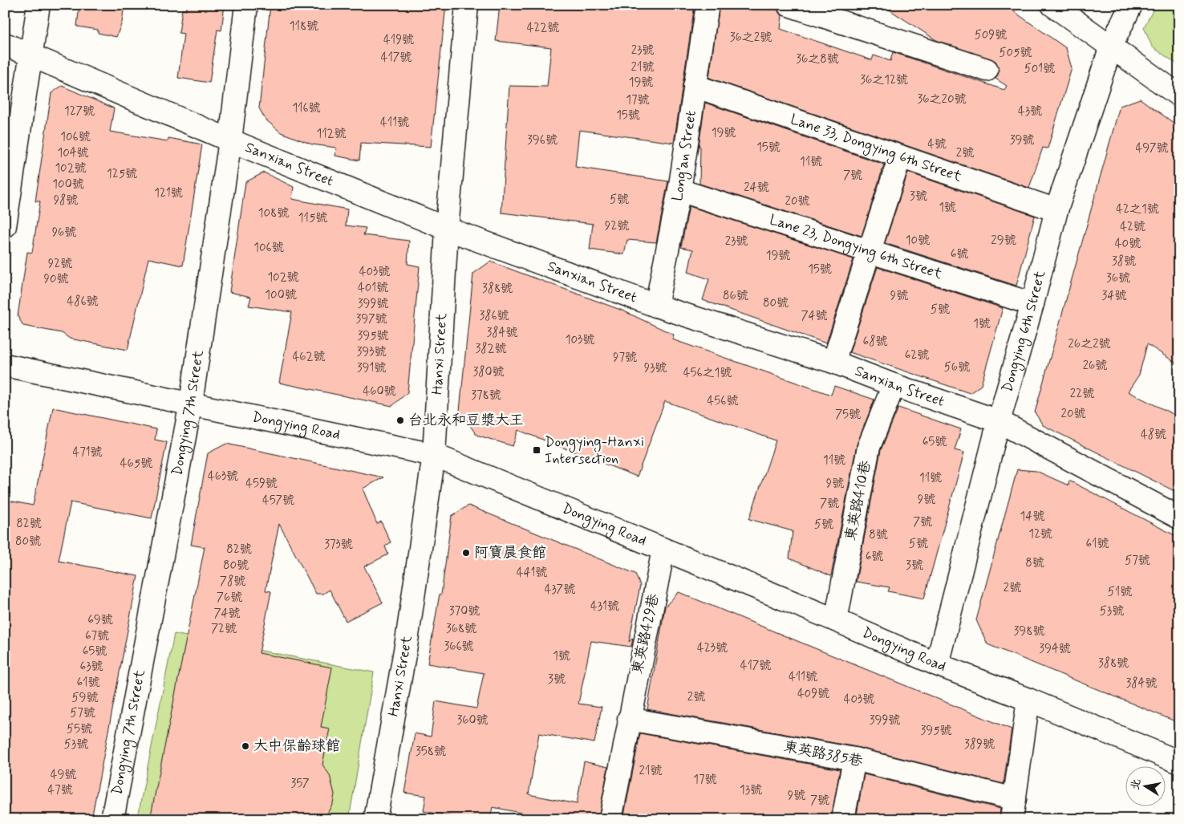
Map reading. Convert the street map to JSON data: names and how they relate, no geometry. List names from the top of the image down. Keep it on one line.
{"streets":{"street":["Lane 33, Dongying 6th Street","Long’an Street","Sanxian Street","Lane 23, Dongying 6th Street","Dongying 6th Street","Hanxi Street","Dongying 7th Street","Dongying Road","東英路410巷","東英路429巷","東英路385巷"]},"crossings":[["Lane 33, Dongying 6th Street","Long’an Street"],["Lane 33, Dongying 6th Street","Dongying 6th Street"],["Long’an Street","Sanxian Street"],["Long’an Street","Lane 23, Dongying 6th Street"],["Sanxian Street","Dongying 6th Street"],["Sanxian Street","Hanxi Street"],["Sanxian Street","Dongying 7th Street"],["Sanxian Street","東英路410巷"],["Lane 23, Dongying 6th Street","Dongying 6th Street"],["Dongying 6th Street","Dongying Road"],["Hanxi Street","Dongying Road"],["Dongying 7th Street","Dongying Road"],["Dongying Road","東英路410巷"],["Dongying Road","東英路429巷"],["Dongying Road","東英路385巷"],["東英路429巷","東英路385巷"]],"places":{"other":["台北永和豆漿大王","阿寶晨食館","大中保齡球館"],"transit":["Dongying-Hanxi Intersection"]},"house_numbers":["118號","422號","509號","36之2號","419號","23號","505號","417號","36之8號","21號","501號","36之12號","19號","36之20號","17號","116號","127號","43號","15號","411號","19號","112號","106號","396號","39號","4號","15號","497號","104號","2號","11號","102號","125號","7號","100號","24號","121號","3號","5號","98號","20號","1號","42之1號","108號","115號","92號","42號","96號","10號","29號","23號","40號","106號","6號","19號","38號","92號","15號","403號","102號","36號","90號","401號","388號","100號","86號","9號","34號","486號","80號","399號","5號","386號","74號","397號","1號","384號","395號","103號","68號","26之2號","382號","393號","62號","462號","97號","26號","56號","391號","93號","380號","456之1號","460號","22號","378號","456號","20號","75號","48號","65號","471號","11號","465號","463號","11號","459號","9號","9號","457號","7號","14號","7號","82號","5號","12號","8號","80號","5號","61號","373號","82號","6號","57號","8號","80號","3號","441號","78號","2號","437號","51號","76號","431號","370號","53號","74號","69號","72號","368號","398號","67號","366號","423號","394號","65號","1號","388號","417號","63號","411號","3號","61號","384號","409號","2號","59號","403號","57號","360號","399號","55號","395號","53號","389號","358號","21號","49號","17號","357","47號","13號","9號","7號"],"north":"left"}
